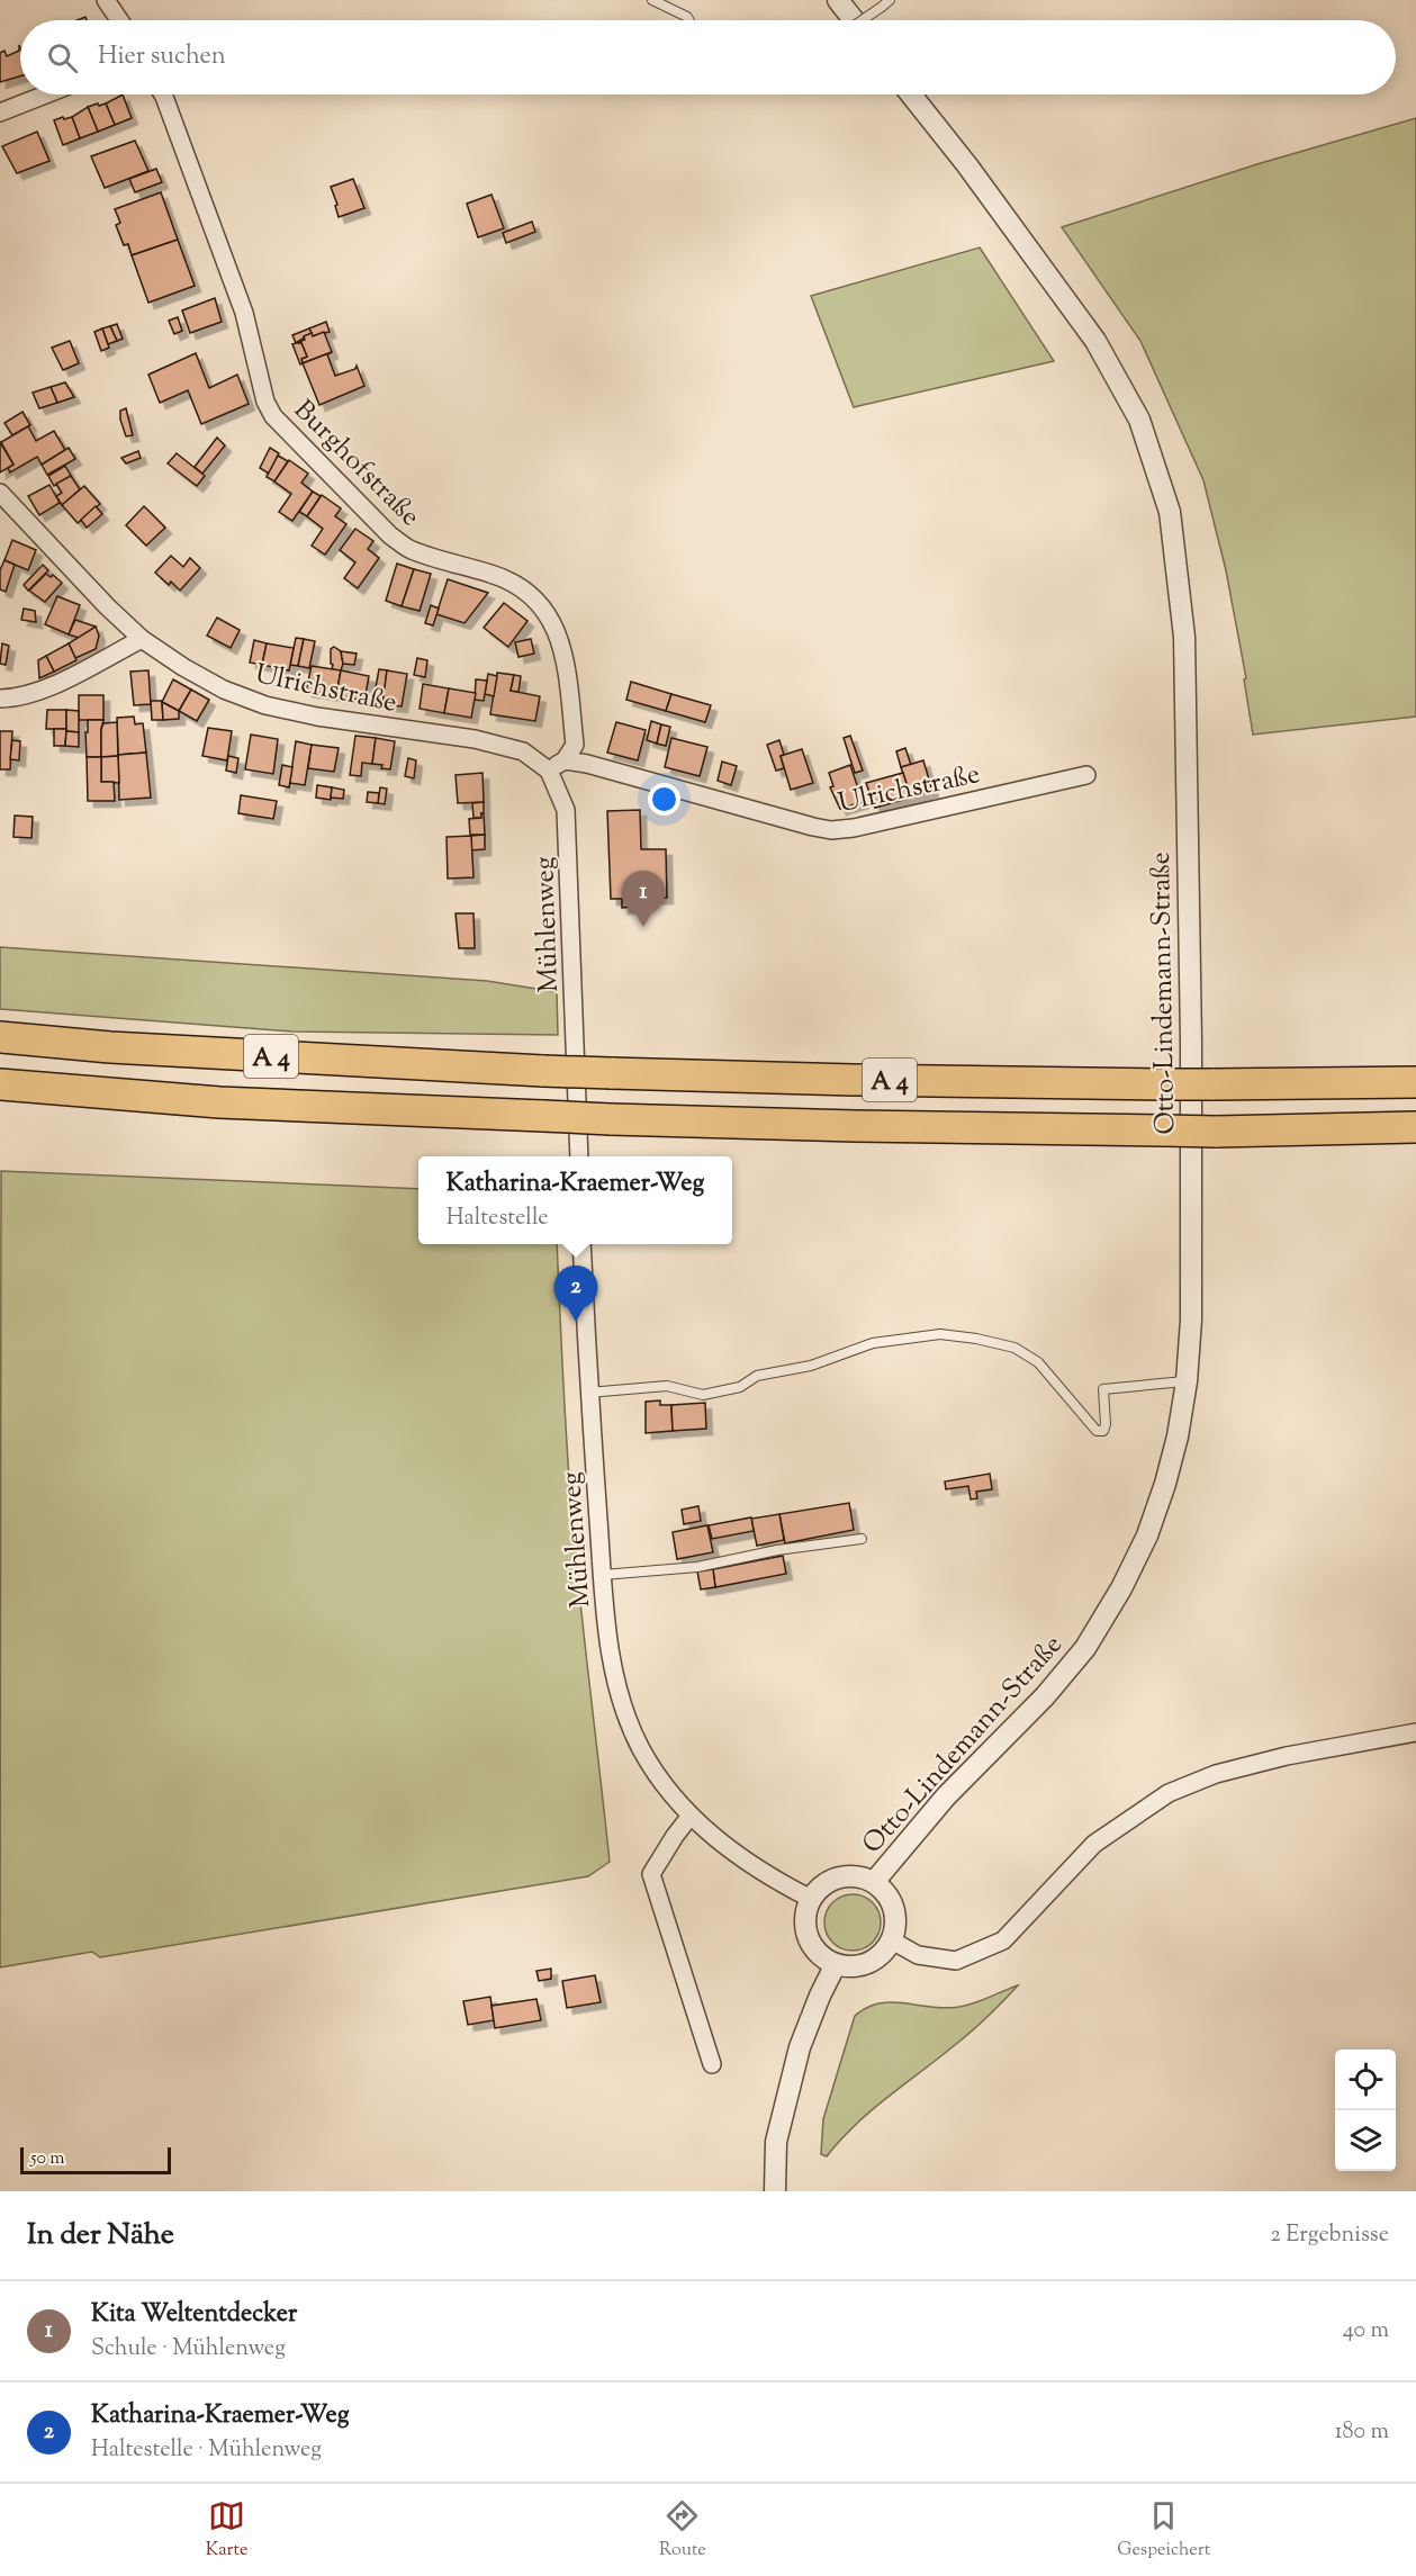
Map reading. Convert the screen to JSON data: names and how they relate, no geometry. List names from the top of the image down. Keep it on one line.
{"streets":{"highway":["A 4"],"street":["Burghofstraße","Ulrichstraße","Mühlenweg","Otto-Lindemann-Straße"]},"crossings":[["Burghofstraße","Ulrichstraße"],["Ulrichstraße","Mühlenweg"],["Mühlenweg","Otto-Lindemann-Straße"]],"scale_bar":"50 m","page":{"search":"Hier suchen","pins":["1","2"],"popup":["Katharina-Kraemer-Weg","Haltestelle"],"scale":"50 m","heading":["In der Nähe","2 Ergebnisse"],"list":[{"mark":"1","name":"Kita Weltentdecker","note":"Schule · Mühlenweg","value":"40 m"},{"mark":"2","name":"Katharina-Kraemer-Weg","note":"Haltestelle · Mühlenweg","value":"180 m"}],"nav":["Karte","Route","Gespeichert"]}}
